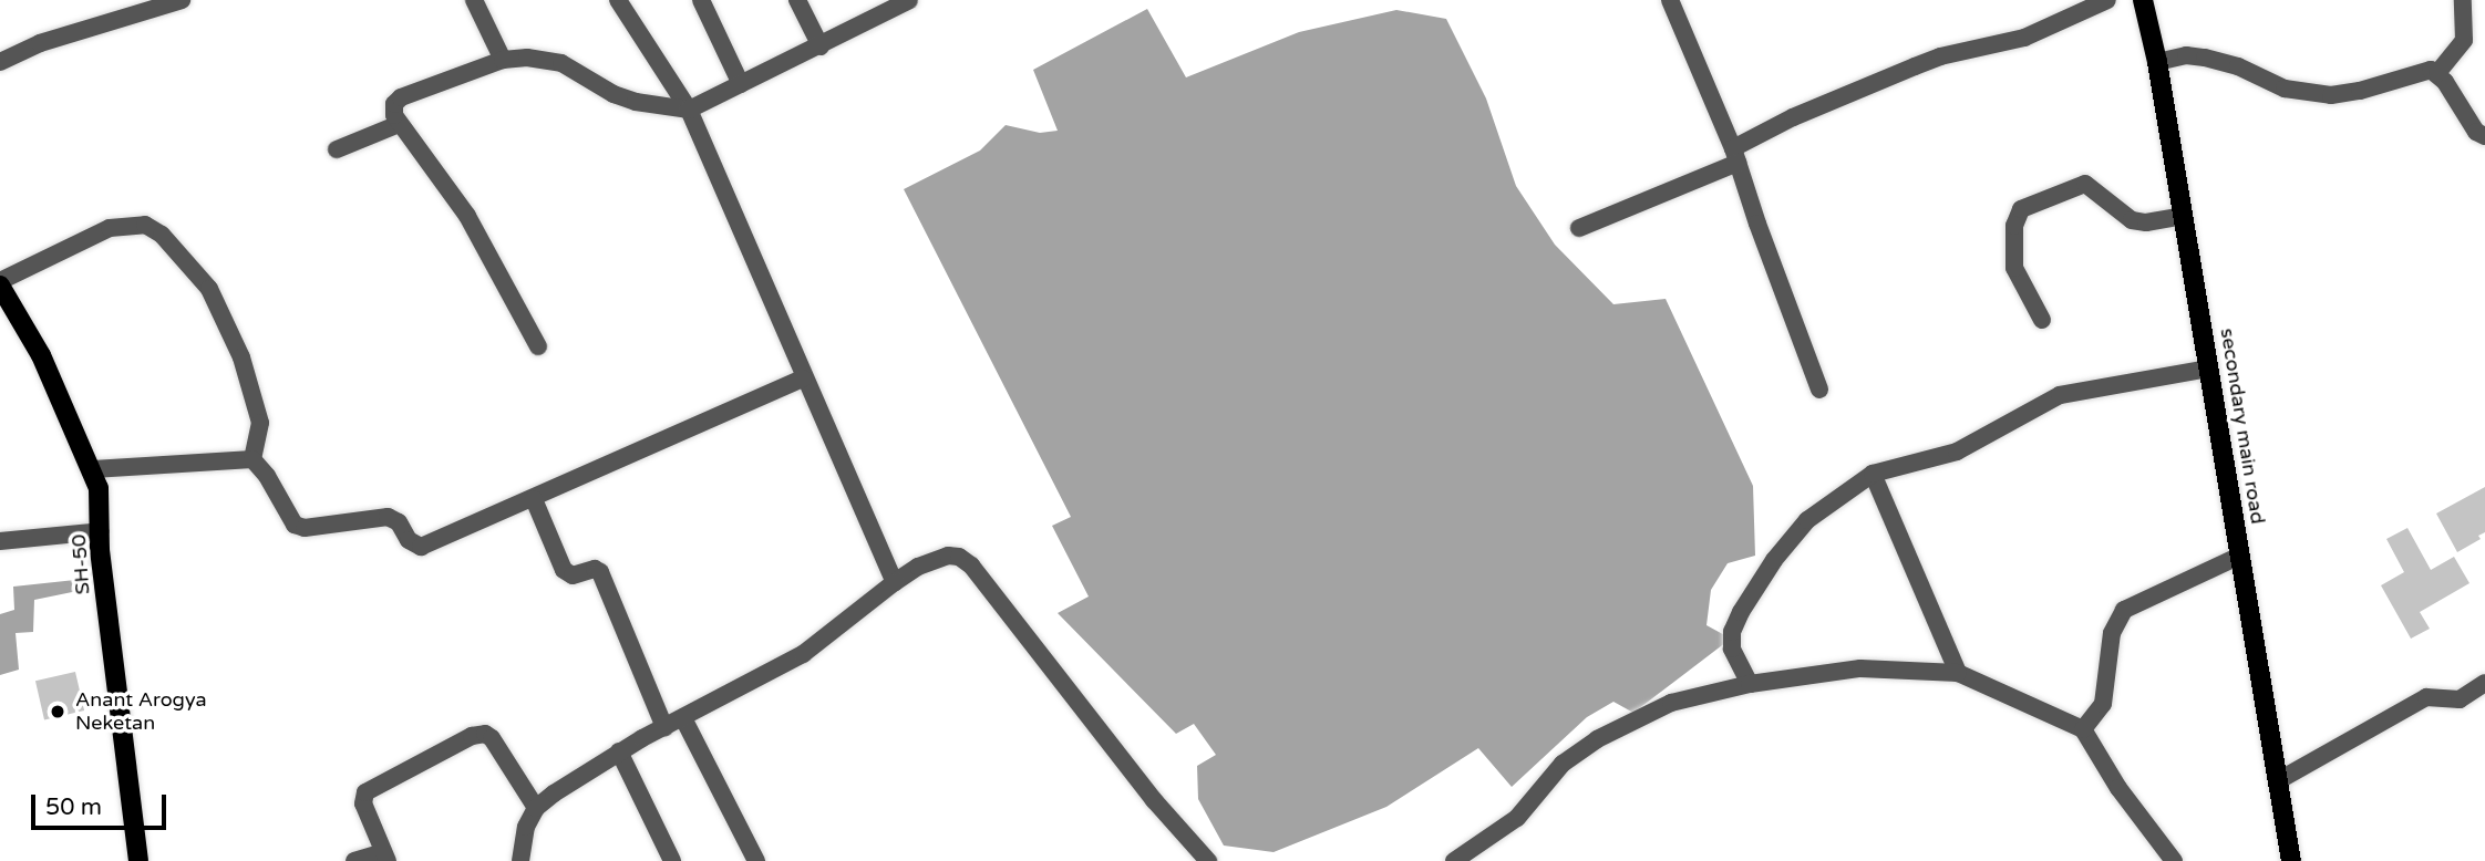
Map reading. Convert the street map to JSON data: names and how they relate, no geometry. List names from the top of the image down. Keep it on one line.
{"streets":{"main road":["secondary main road","SH-50"]},"places":["Anant Arogya Neketan"],"scale_bar":"50 m"}
